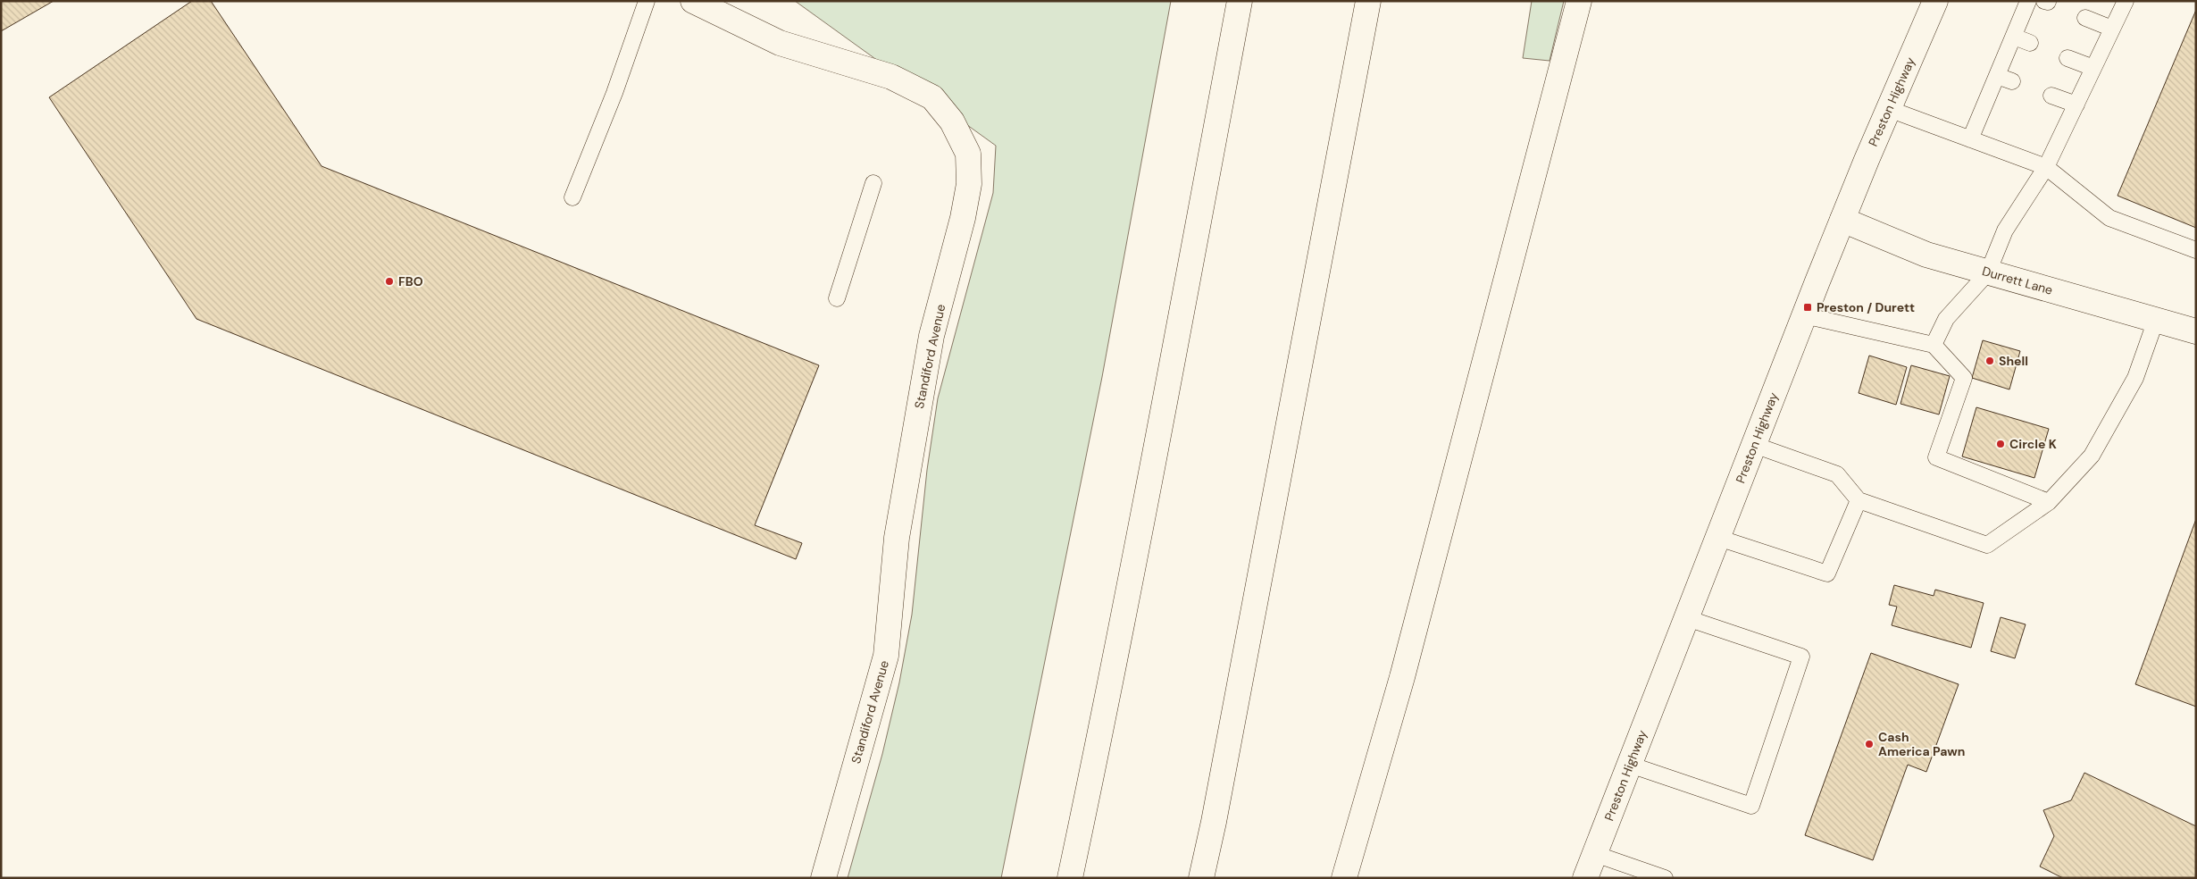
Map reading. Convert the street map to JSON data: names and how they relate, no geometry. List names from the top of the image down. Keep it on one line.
{"streets":{"main road":["Preston Highway","Durrett Lane","Standiford Avenue"]},"crossings":[["Preston Highway","Durrett Lane"]],"places":{"other":["FBO","Shell","Circle K","Cash America Pawn"],"transit":["Preston / Durett"]}}
